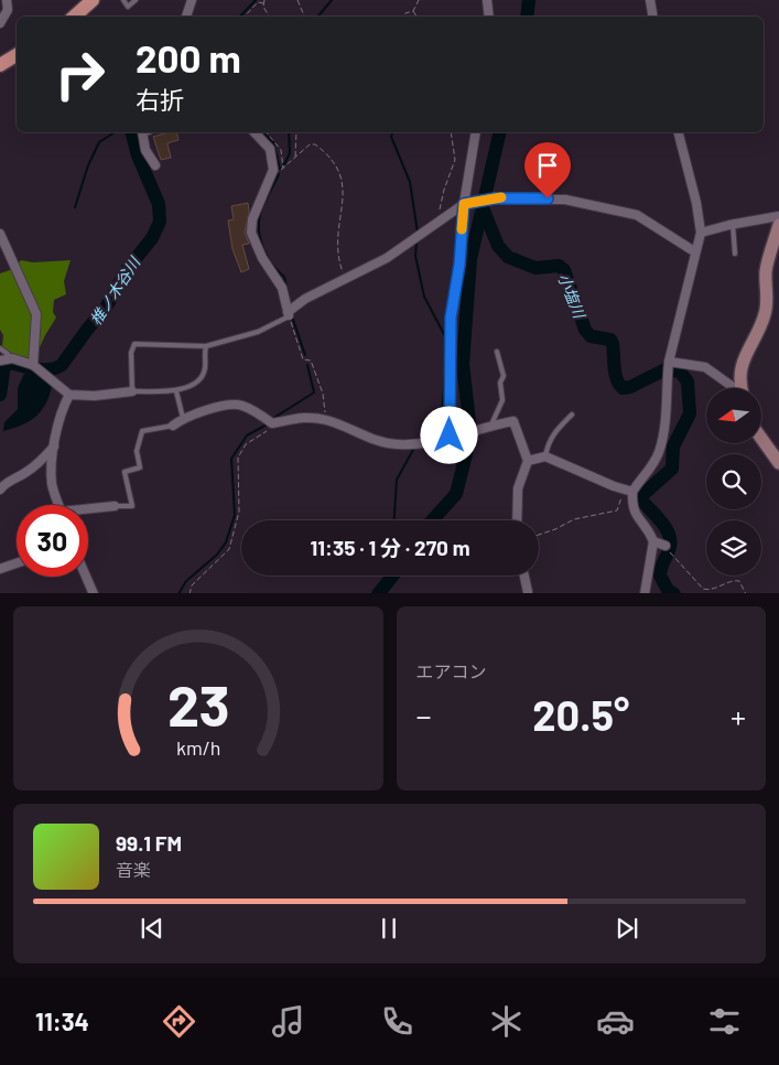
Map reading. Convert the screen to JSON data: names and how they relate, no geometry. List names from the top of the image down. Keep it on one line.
{"water":["椎ノ木谷川","小塩川"],"north":"left","page":{"turn":["200 m","右折"],"limit":"30","trip":"11:35 · 1 分 · 270 m","tile":"エアコン","heat":["−","20.5°","+"],"song":["99.1 FM","音楽"],"tabs":"11:34","gauge":["23","km/h"]}}
